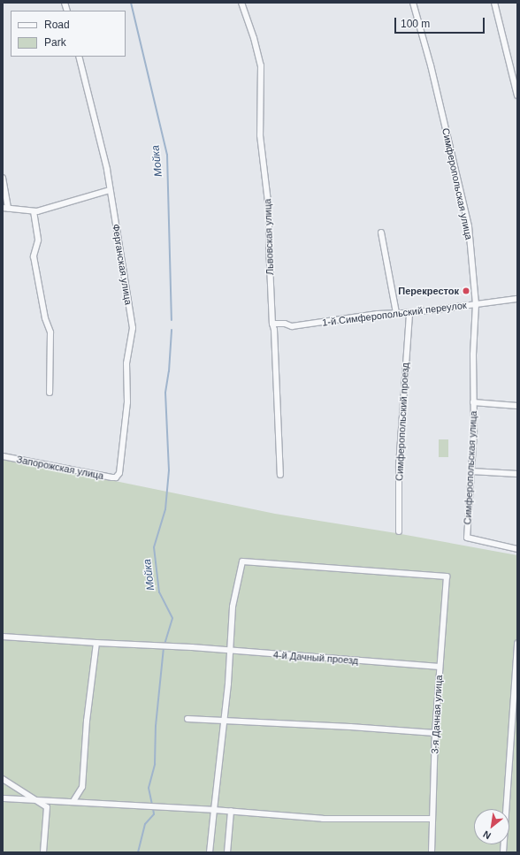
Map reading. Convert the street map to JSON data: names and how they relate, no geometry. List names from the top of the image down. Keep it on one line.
{"streets":{"street":["Симферопольская улица","Львовская улица","Ферганская улица","1-й Симферопольский переулок","Симферопольский проезд","Запорожская улица","4-й Дачный проезд","3-я Дачная улица"]},"crossings":[["Симферопольская улица","1-й Симферопольский переулок"],["Львовская улица","1-й Симферопольский переулок"],["Ферганская улица","Запорожская улица"],["1-й Симферопольский переулок","Симферопольский проезд"],["4-й Дачный проезд","3-я Дачная улица"]],"water":["Мойка"],"places":["Перекресток"],"legend":["Road","Park"],"scale_bar":"100 m","north":"bottom left"}
